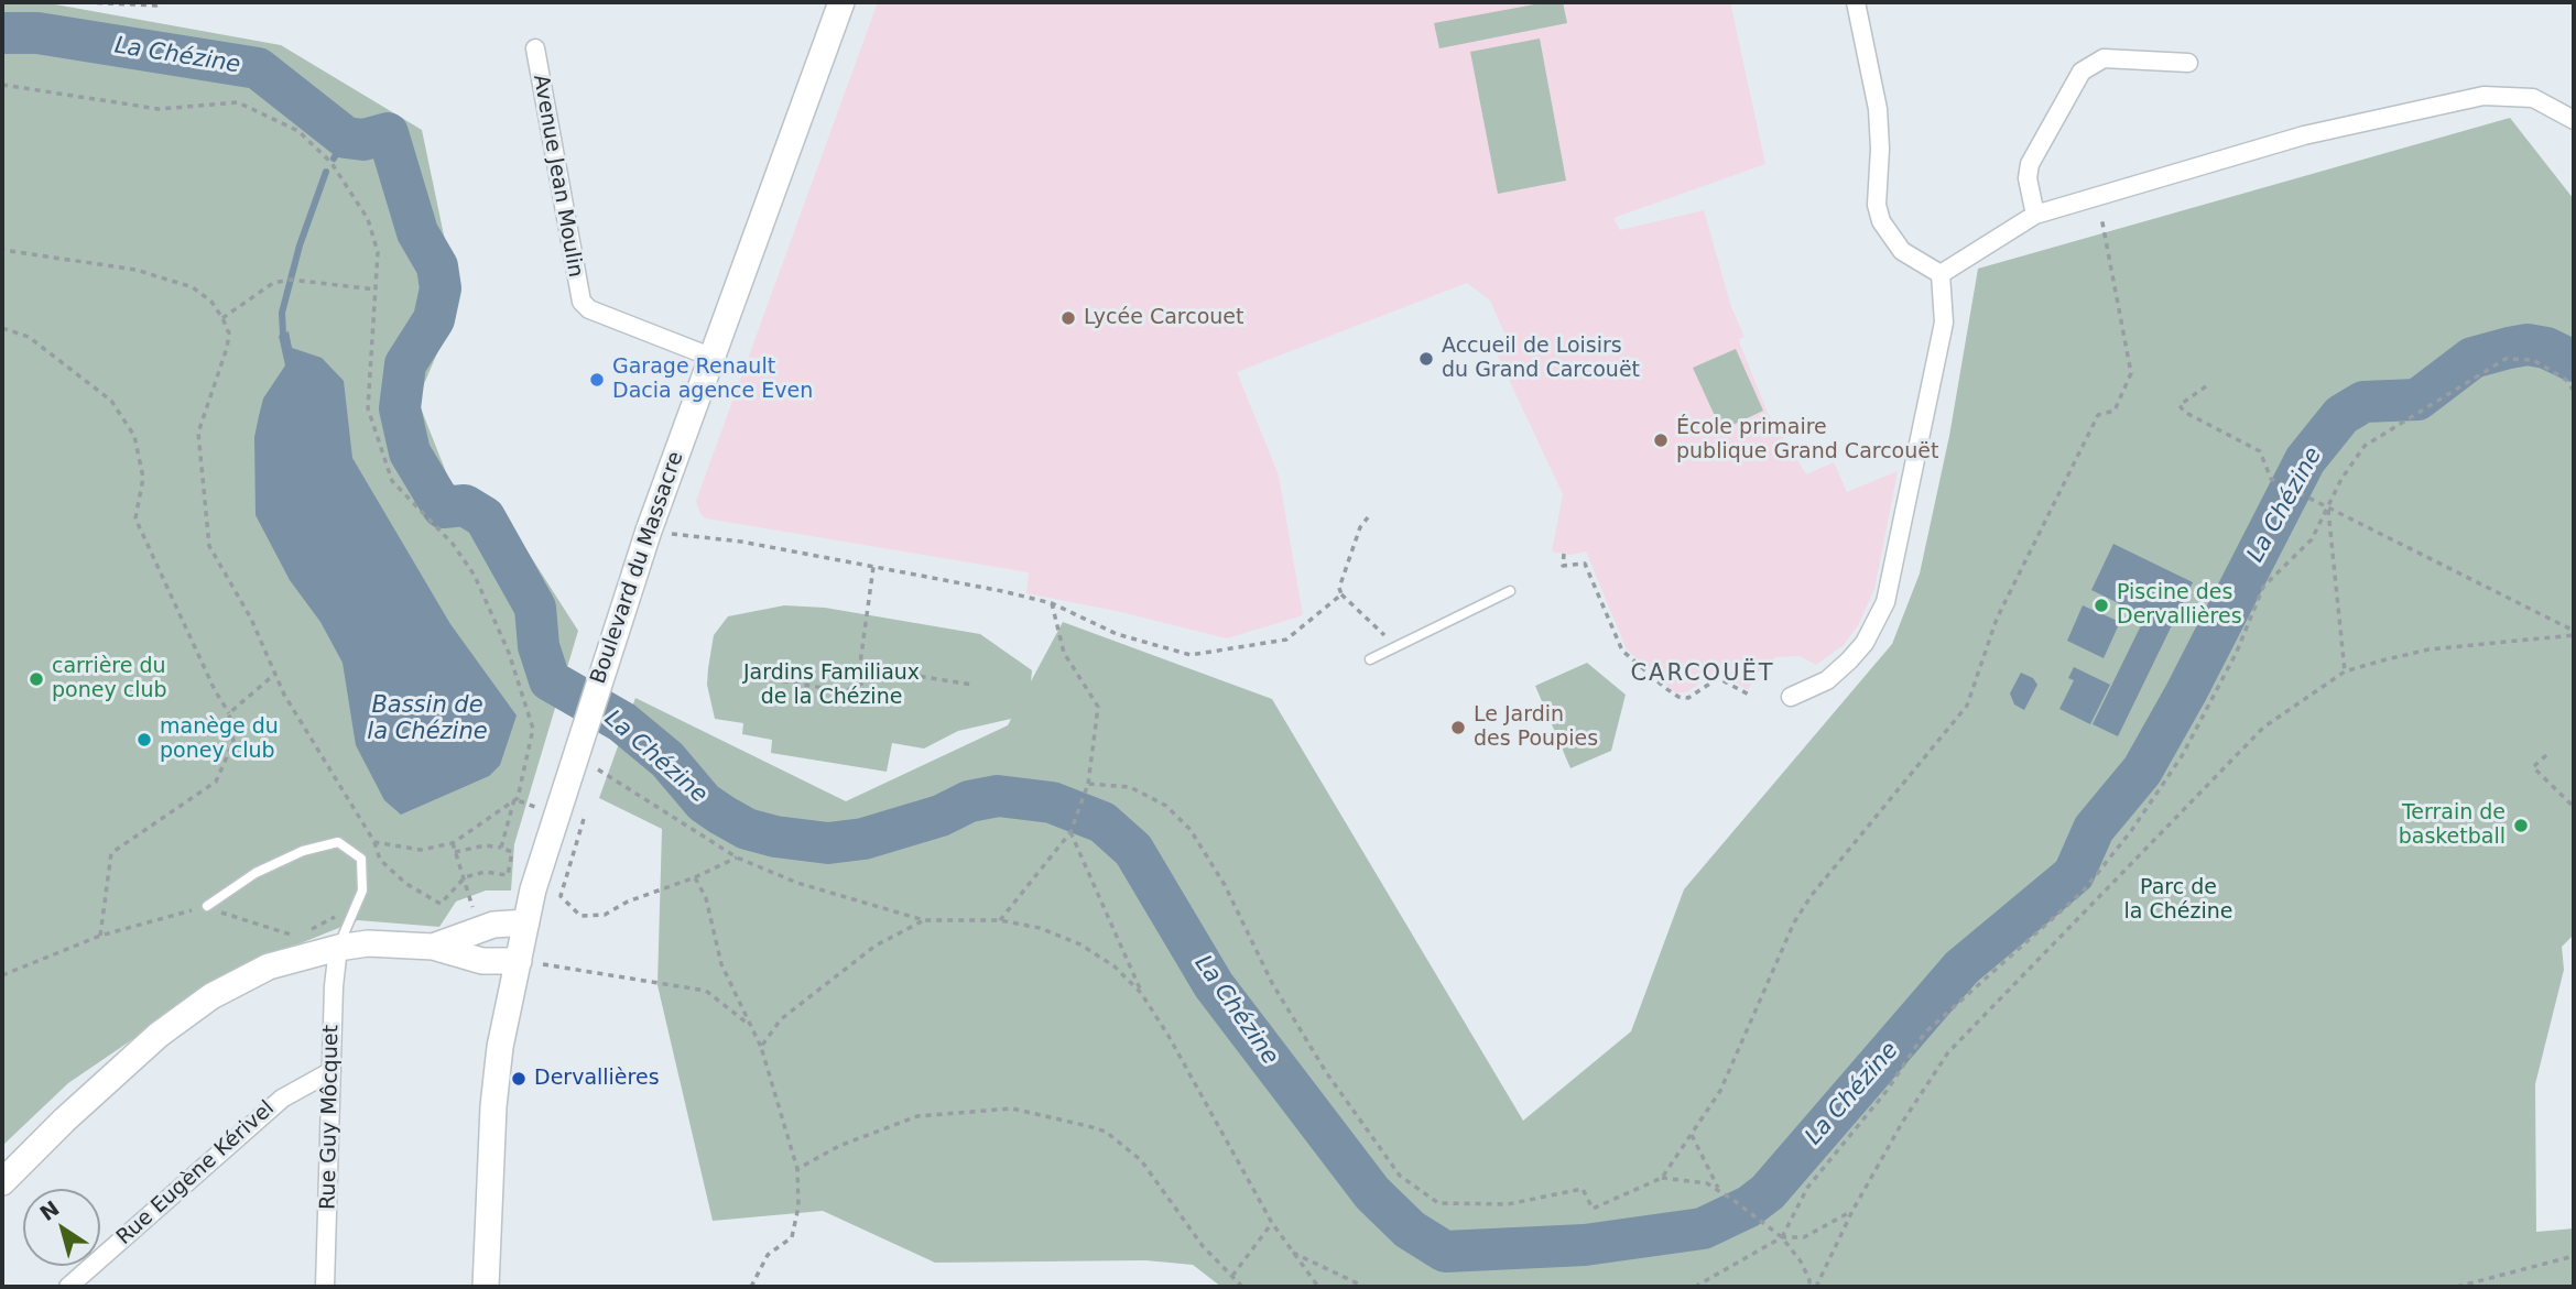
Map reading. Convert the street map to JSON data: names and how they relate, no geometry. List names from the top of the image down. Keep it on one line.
{"streets":{"main road":["Boulevard du Massacre"],"street":["Avenue Jean Moulin","Rue Guy Môcquet","Rue Eugène Kérivel"]},"crossings":[["Avenue Jean Moulin","Boulevard du Massacre"],["Rue Guy Môcquet","Rue Eugène Kérivel"]],"districts":["CARCOUËT"],"water":["La Chézine","Bassin de la Chézine"],"parks":["Jardins Familiaux de la Chézine","Parc de la Chézine"],"places":["Lycée Carcouet","Accueil de Loisirs du Grand Carcouët","Garage Renault Dacia agence Even","École primaire publique Grand Carcouët","Piscine des Dervallières","carrière du poney club","Le Jardin des Poupies","manège du poney club","Terrain de basketball","Dervallières"],"north":"top left"}
